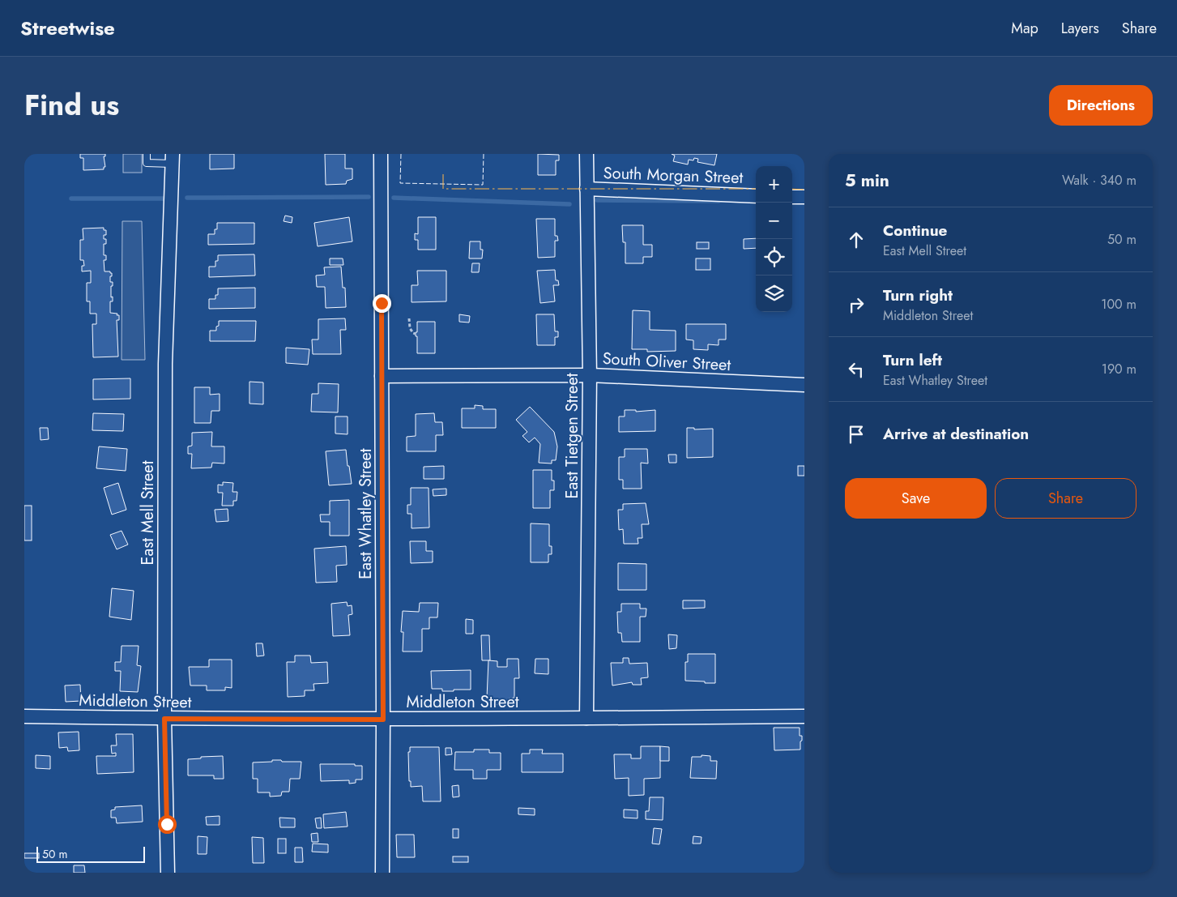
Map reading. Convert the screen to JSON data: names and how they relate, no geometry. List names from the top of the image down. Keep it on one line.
{"streets":{"street":["South Morgan Street","South Oliver Street","East Tietgen Street","East Mell Street","East Whatley Street","Middleton Street"]},"crossings":[["South Morgan Street","East Tietgen Street"],["South Oliver Street","East Tietgen Street"],["South Oliver Street","East Whatley Street"],["East Tietgen Street","Middleton Street"],["East Mell Street","Middleton Street"],["East Whatley Street","Middleton Street"]],"scale_bar":"50 m","page":{"header":"Streetwise","nav":["Map","Layers","Share"],"title":"Find us","buttons":["Directions",["Save","Share"]],"heading":["5 min","Walk · 340 m"],"map_buttons":["+","−"],"list":[["Continue","East Mell Street","50 m"],["Turn right","Middleton Street","100 m"],["Turn left","East Whatley Street","190 m"],"Arrive at destination"],"scale":"50 m"}}
